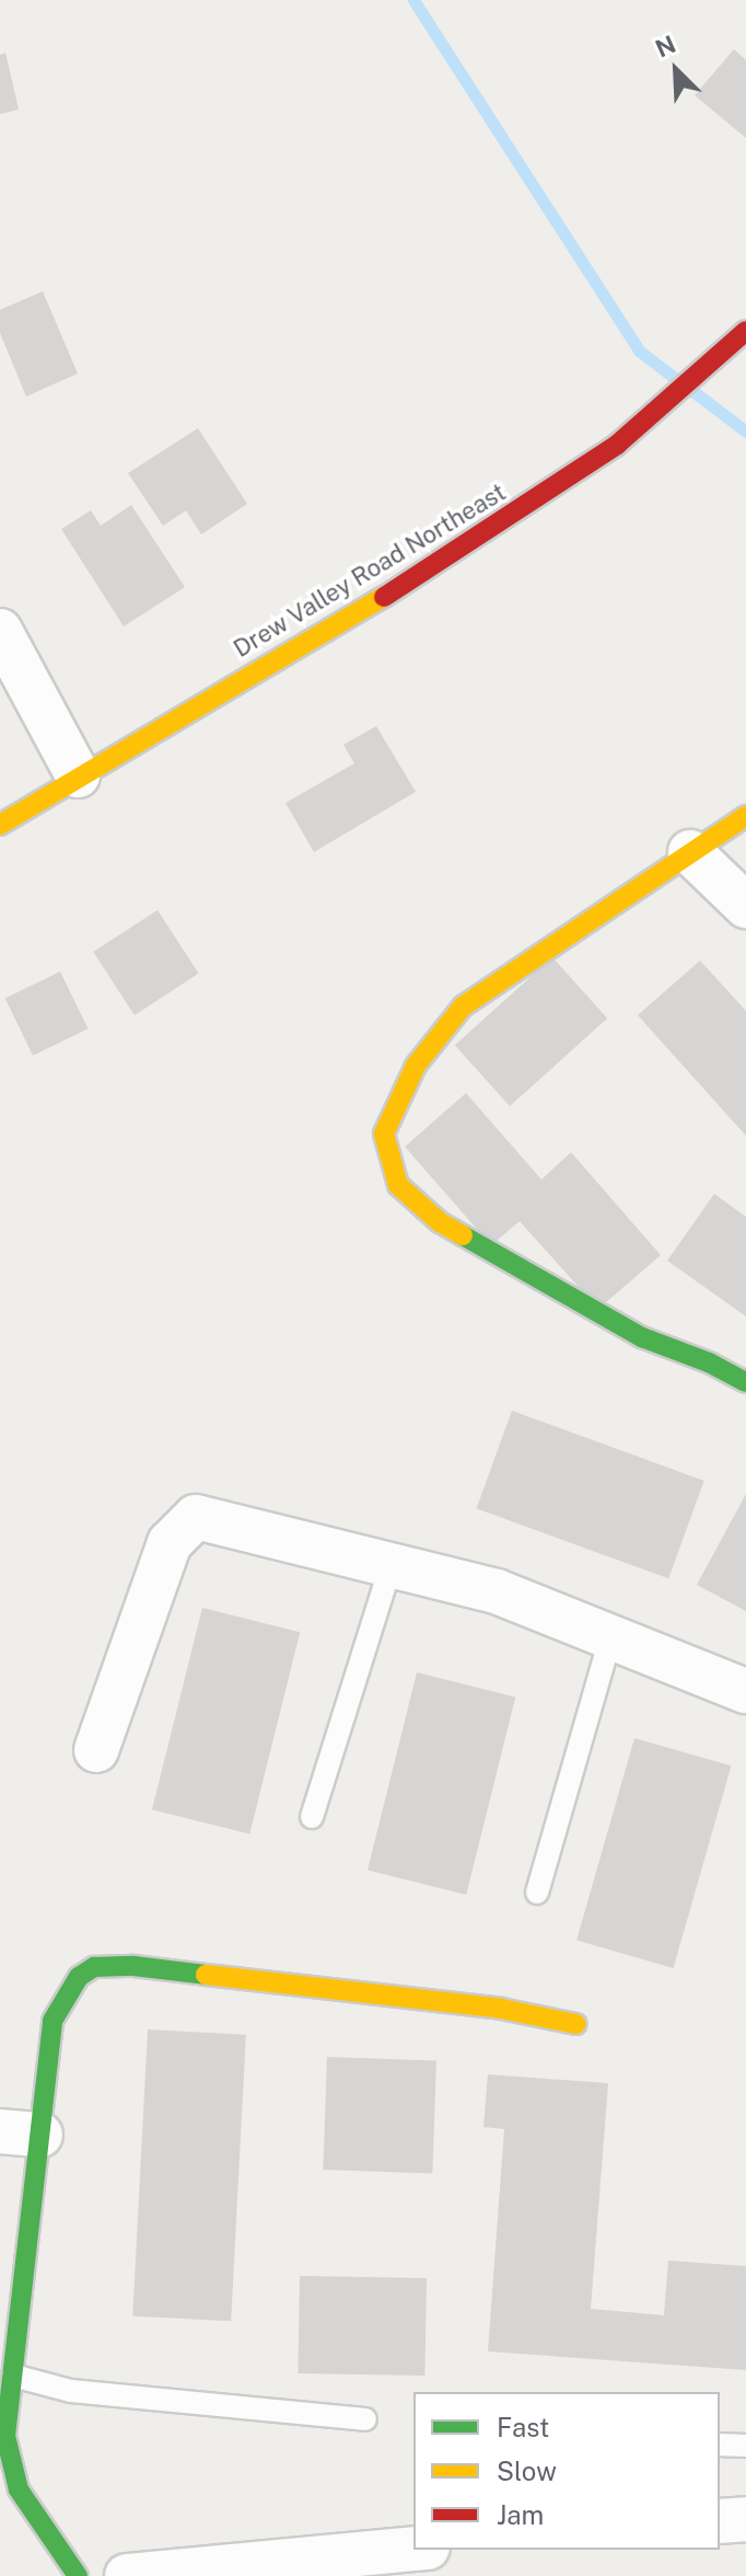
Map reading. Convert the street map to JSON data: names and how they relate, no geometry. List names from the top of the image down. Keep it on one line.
{"streets":{"street":["Drew Valley Road Northeast"]},"legend":["Fast","Slow","Jam"],"north":"top left"}
